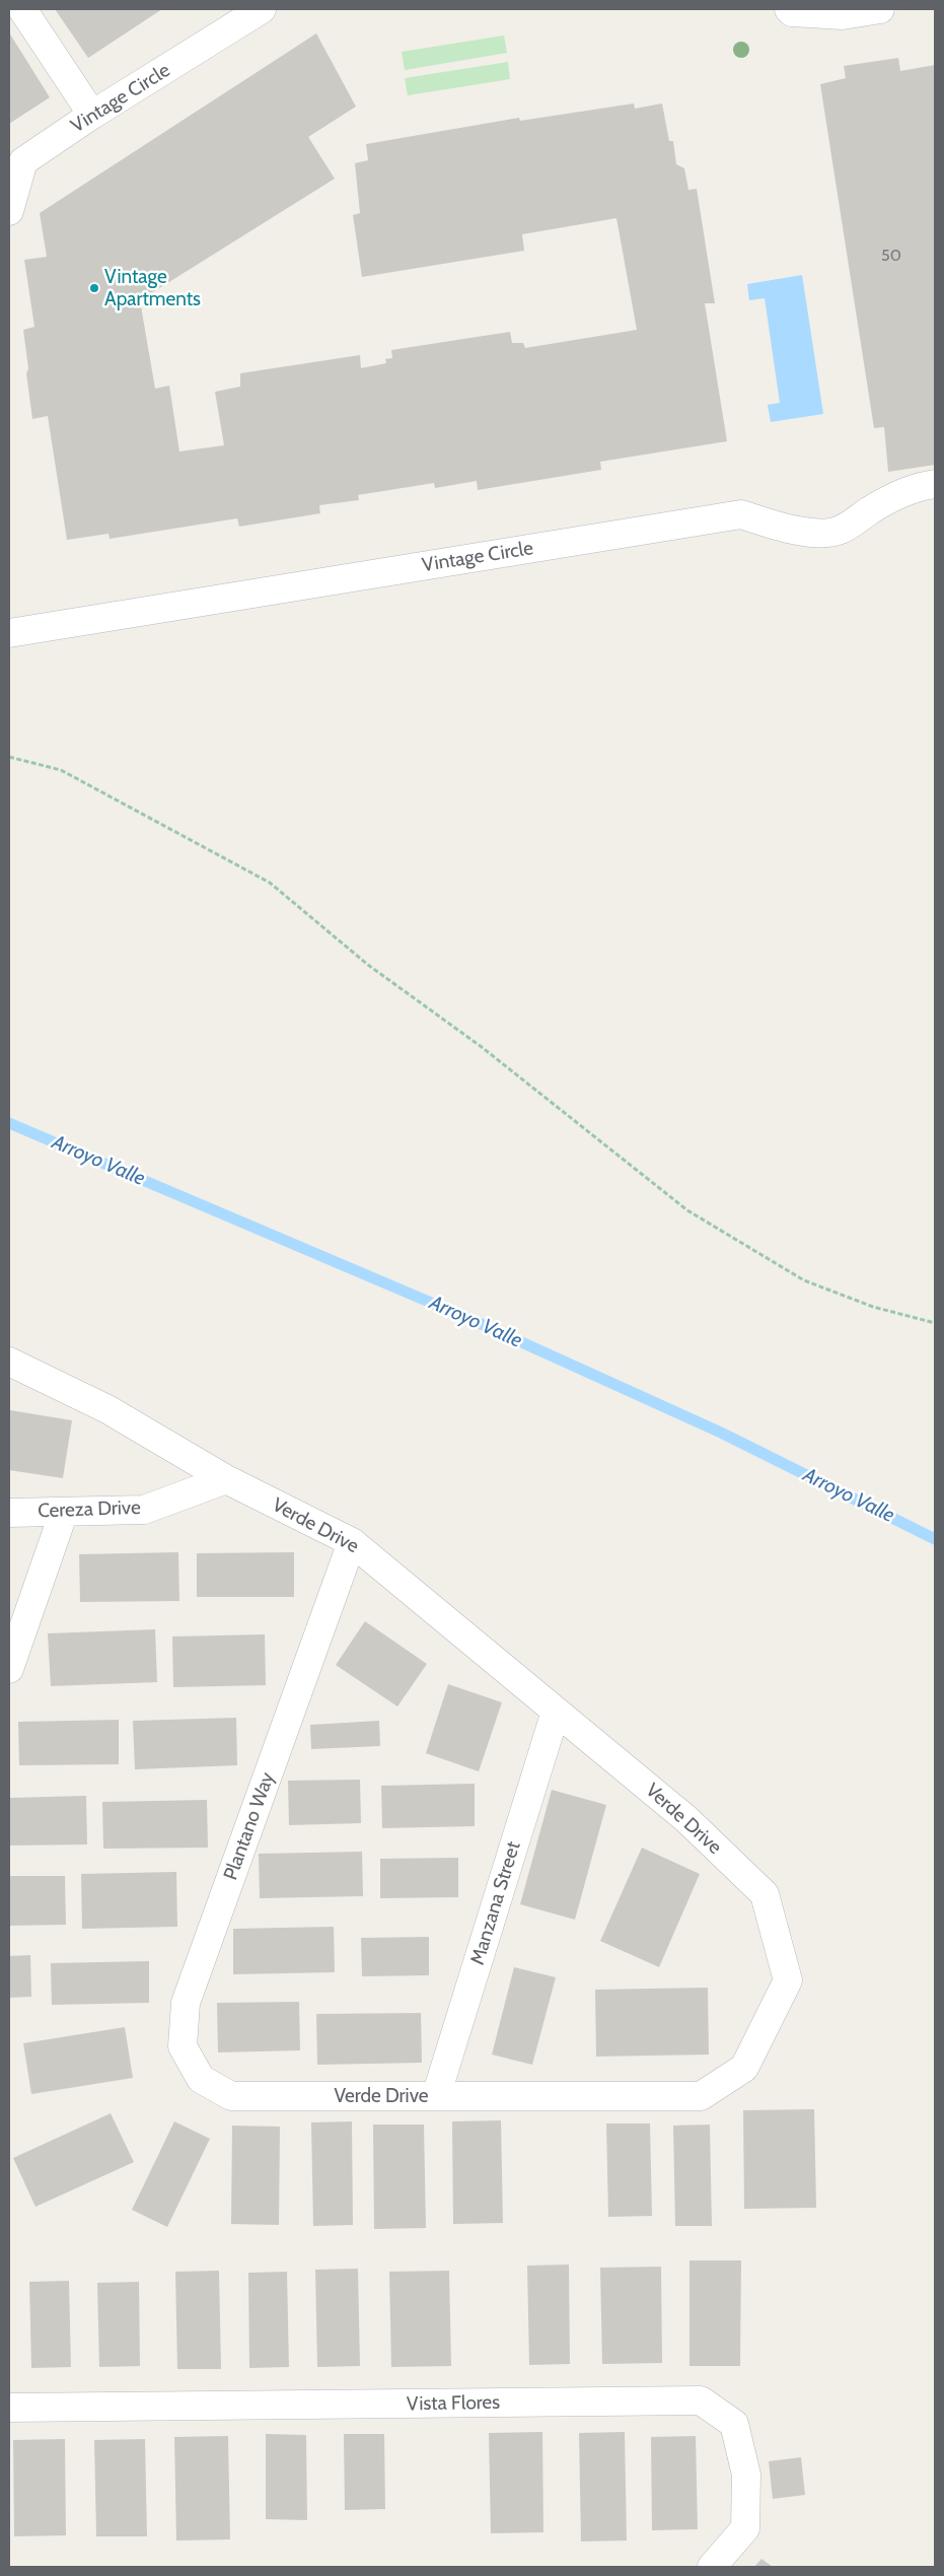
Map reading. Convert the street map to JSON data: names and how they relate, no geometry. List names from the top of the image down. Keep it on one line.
{"streets":{"street":["Vintage Circle","Cereza Drive","Verde Drive","Plantano Way","Manzana Street","Vista Flores"]},"crossings":[["Cereza Drive","Verde Drive"],["Verde Drive","Plantano Way"],["Verde Drive","Manzana Street"]],"water":["Arroyo Valle"],"places":["Vintage Apartments"],"house_numbers":["50"]}
